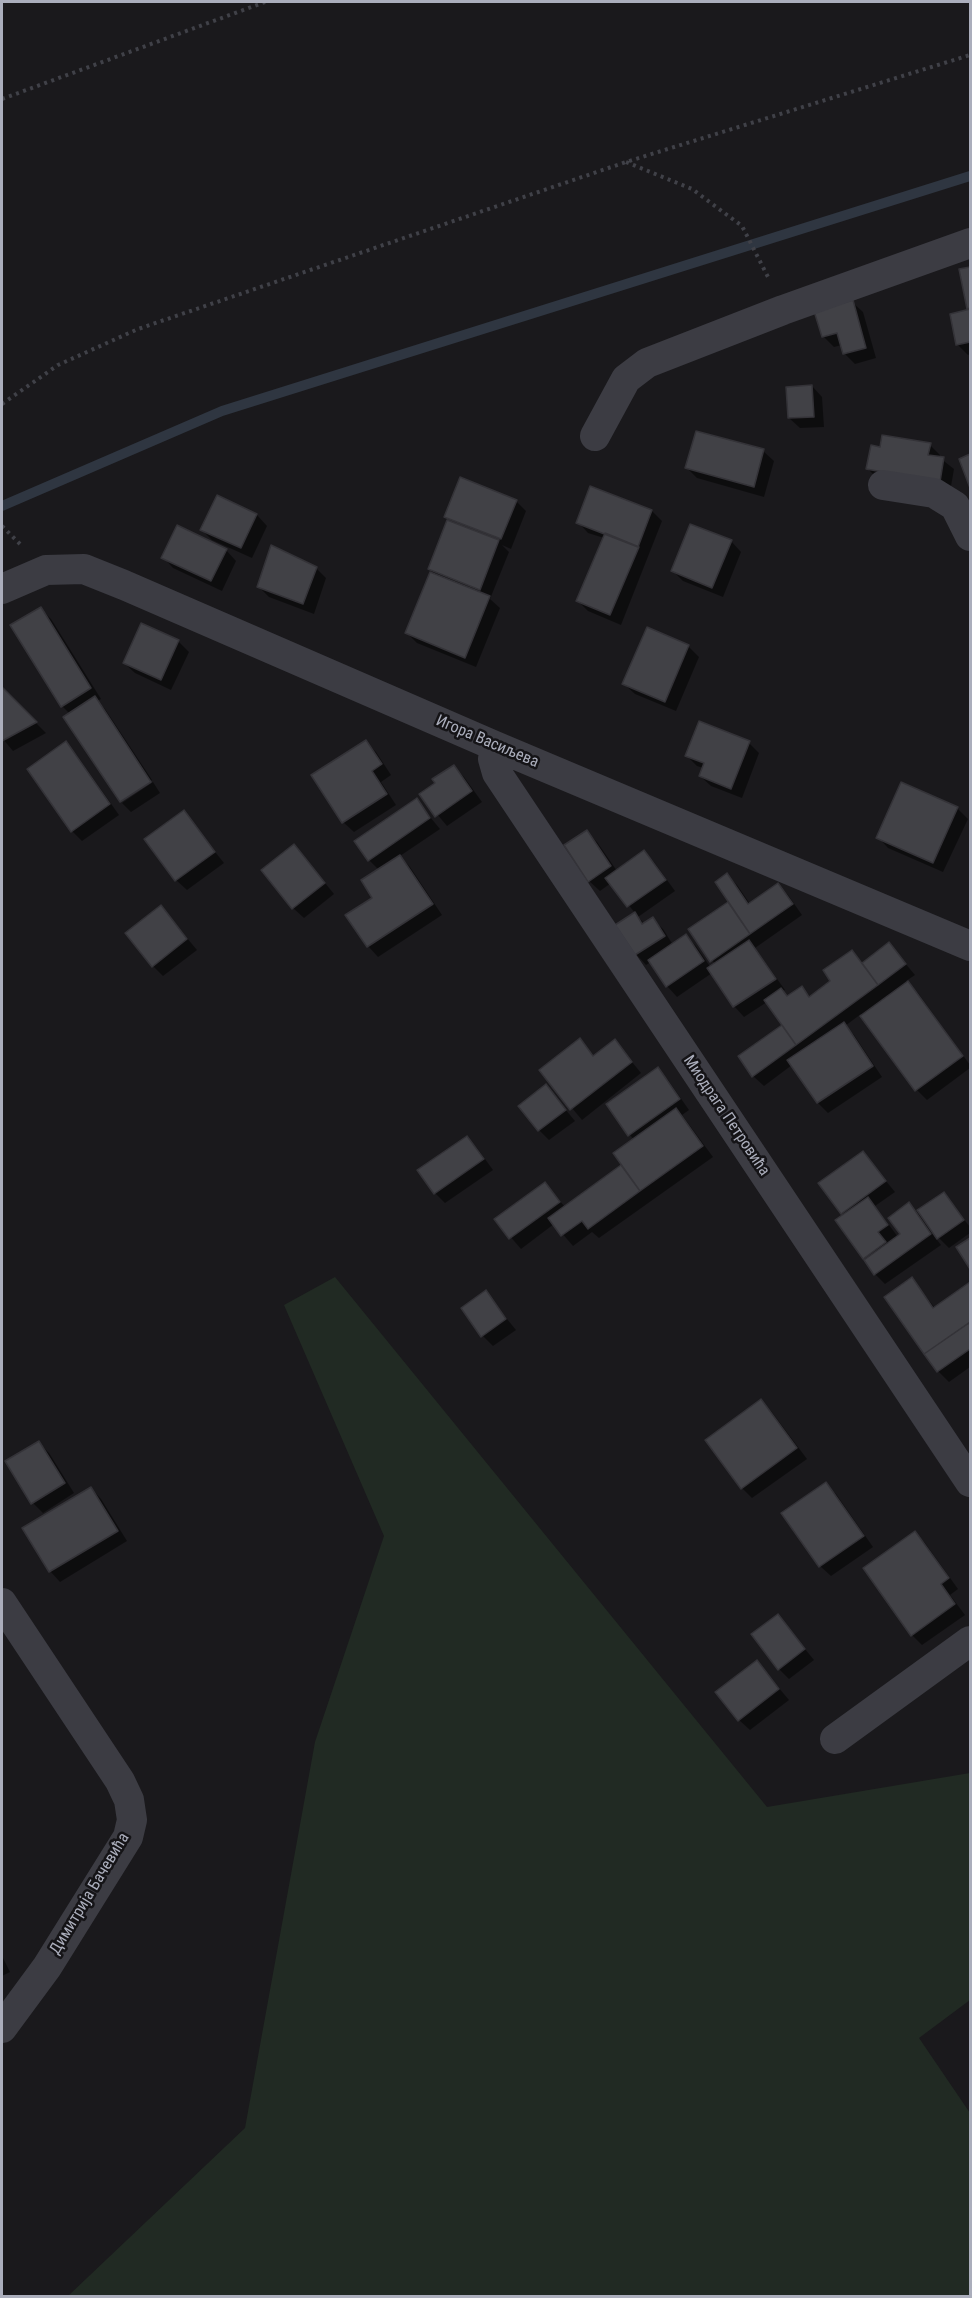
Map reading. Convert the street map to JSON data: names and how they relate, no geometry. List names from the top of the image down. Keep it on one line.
{"streets":{"street":["Игора Васиљева","Миодрага Петровића","Димитрија Бачевића"]},"crossings":[["Игора Васиљева","Миодрага Петровића"]]}
